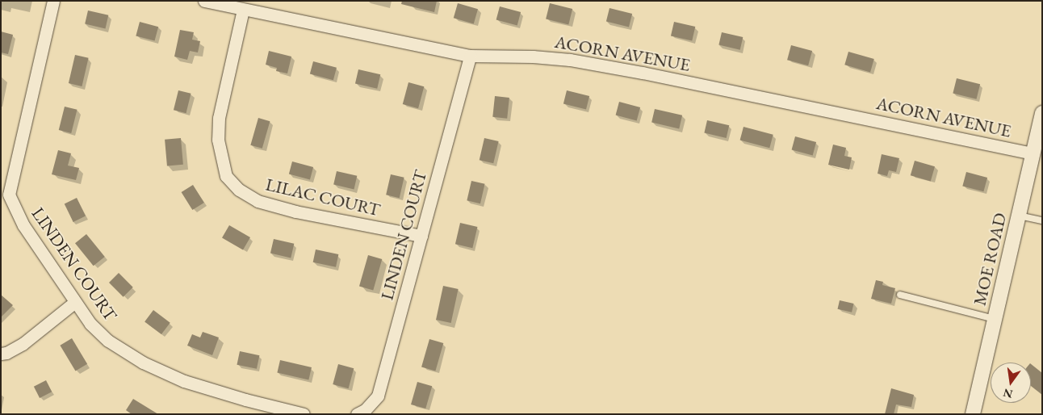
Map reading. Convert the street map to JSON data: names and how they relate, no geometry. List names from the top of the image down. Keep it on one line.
{"streets":{"street":["ACORN AVENUE","LILAC COURT","LINDEN COURT","MOE ROAD"]},"crossings":[["ACORN AVENUE","LILAC COURT"],["ACORN AVENUE","LINDEN COURT"],["ACORN AVENUE","MOE ROAD"],["LILAC COURT","LINDEN COURT"]],"north":"bottom"}
